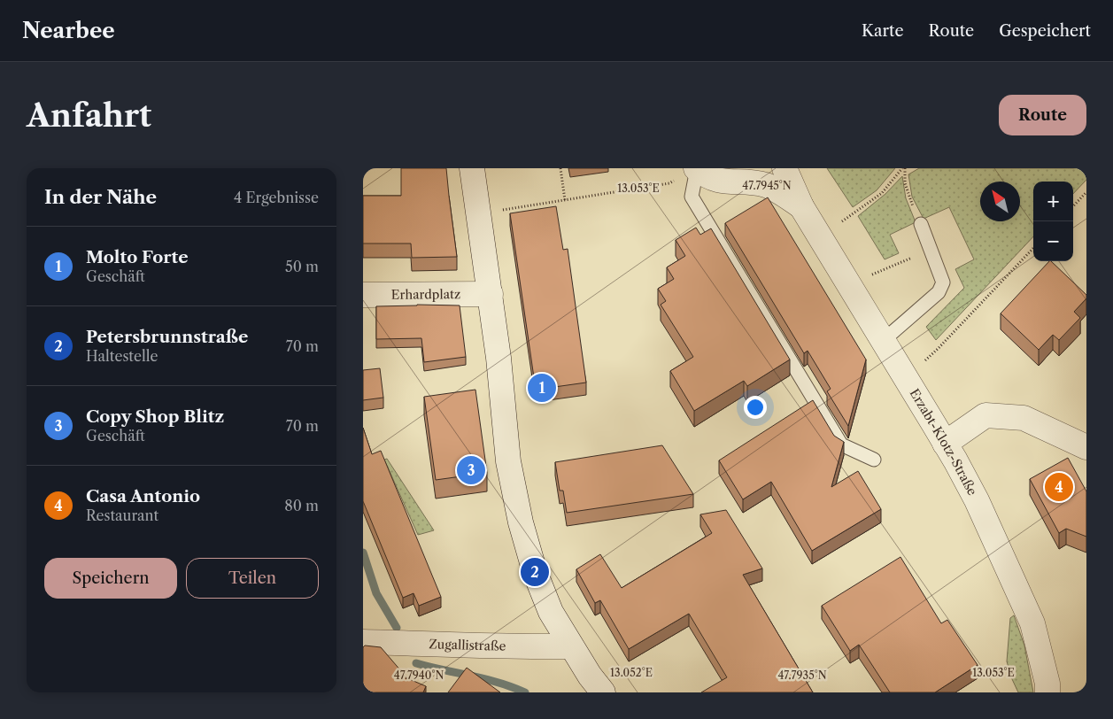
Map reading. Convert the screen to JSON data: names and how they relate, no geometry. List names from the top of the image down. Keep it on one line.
{"streets":{"street":["Erhardplatz","Erzabt-Klotz-Straße","Zugallistraße"]},"north":"top left","page":{"header":"Nearbee","nav":["Karte","Route","Gespeichert"],"buttons":["Route",["Speichern","Teilen"]],"title":"Anfahrt","heading":["In der Nähe","4 Ergebnisse"],"map_buttons":["+","−"],"list":[{"mark":"1","name":"Molto Forte","note":"Geschäft","value":"50 m"},{"mark":"2","name":"Petersbrunnstraße","note":"Haltestelle","value":"70 m"},{"mark":"3","name":"Copy Shop Blitz","note":"Geschäft","value":"70 m"},{"mark":"4","name":"Casa Antonio","note":"Restaurant","value":"80 m"}],"pins":["1","3","4","2"]},"coordinates":["47.7945°N","13.053°E","13.052°E","47.7940°N","47.7935°N"]}
